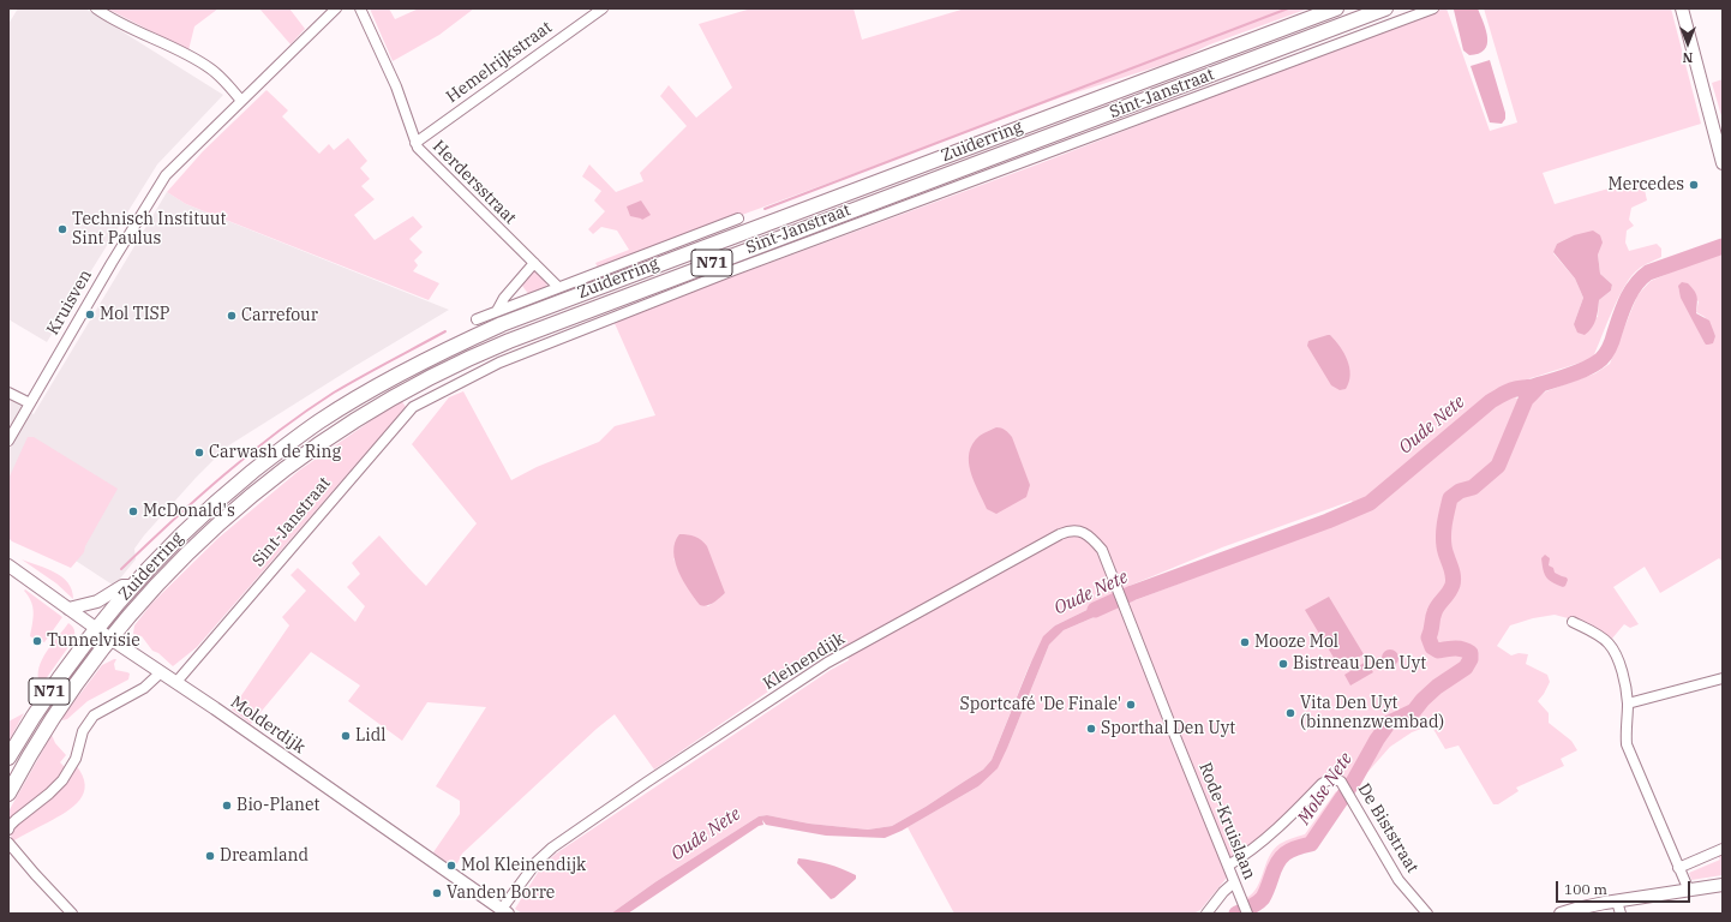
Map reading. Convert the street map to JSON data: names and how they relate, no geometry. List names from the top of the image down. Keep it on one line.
{"streets":{"highway":["Zuiderring","N71"],"main road":["Molderdijk"],"street":["Hemelrijkstraat","Sint-Janstraat","Herdersstraat","Kruisven","Kleinendijk","Rode-Kruislaan","De Biststraat"]},"crossings":[["Hemelrijkstraat","Herdersstraat"],["Sint-Janstraat","Molderdijk"],["Zuiderring","Molderdijk"],["Kleinendijk","Molderdijk"],["Kleinendijk","Rode-Kruislaan"],["Rode-Kruislaan","De Biststraat"]],"water":["Oude Nete","Molse Nete"],"places":["Mercedes","Technisch Instituut Sint Paulus","Mol TISP","Carrefour","Carwash de Ring","McDonald's","Tunnelvisie","Mooze Mol","Bistreau Den Uyt","Sportcafé 'De Finale'","Vita Den Uyt (binnenzwembad)","Sporthal Den Uyt","Lidl","Bio-Planet","Dreamland","Mol Kleinendijk","Vanden Borre"],"scale_bar":"100 m","north":"bottom"}
